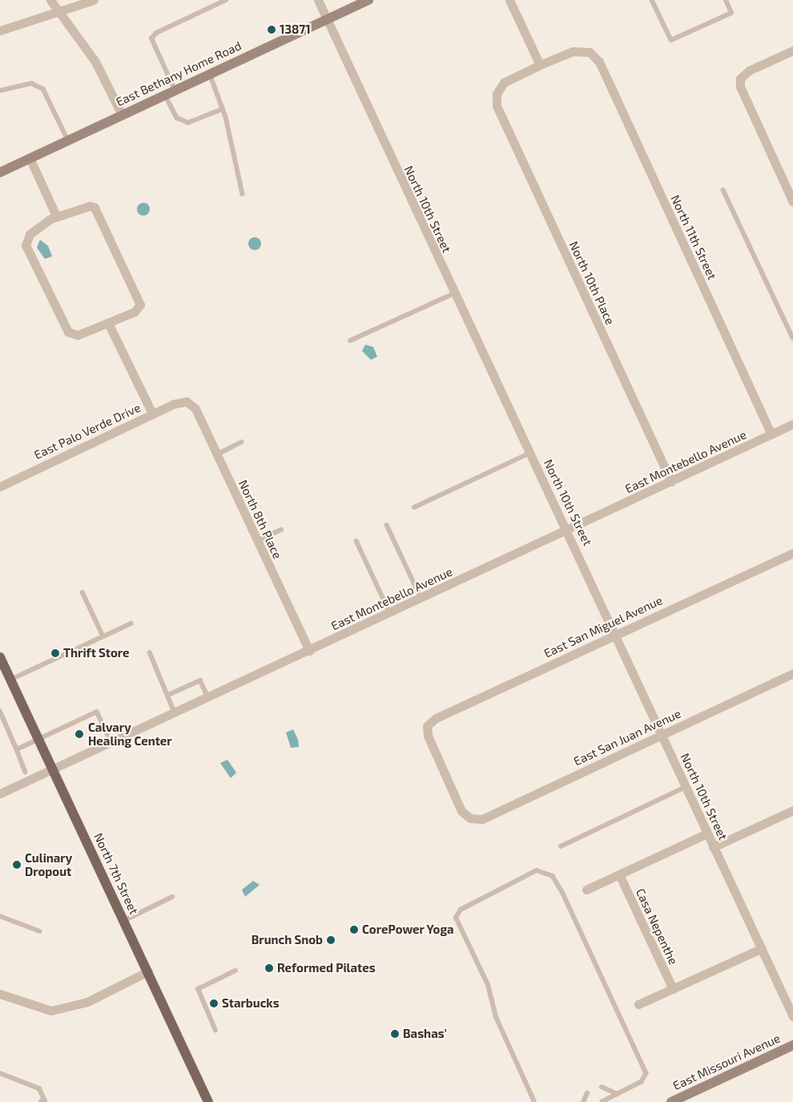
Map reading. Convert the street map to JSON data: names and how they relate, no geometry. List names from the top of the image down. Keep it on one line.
{"streets":{"main road":["East Bethany Home Road","North 7th Street","East Missouri Avenue"],"street":["North 10th Street","North 11th Street","North 10th Place","East Palo Verde Drive","East Montebello Avenue","North 8th Place","East San Miguel Avenue","East San Juan Avenue","Casa Nepenthe"]},"crossings":[["East Bethany Home Road","North 10th Street"],["North 10th Street","East Montebello Avenue"],["North 10th Street","East San Miguel Avenue"],["North 10th Street","East San Juan Avenue"],["North 11th Street","North 10th Place"],["North 11th Street","East Montebello Avenue"],["North 10th Place","East Montebello Avenue"],["East Palo Verde Drive","North 8th Place"],["East Montebello Avenue","North 8th Place"],["East Montebello Avenue","North 7th Street"],["East San Miguel Avenue","East San Juan Avenue"]],"places":["13871","Thrift Store","Calvary Healing Center","Culinary Dropout","CorePower Yoga","Brunch Snob","Reformed Pilates","Starbucks","Bashas'"]}
